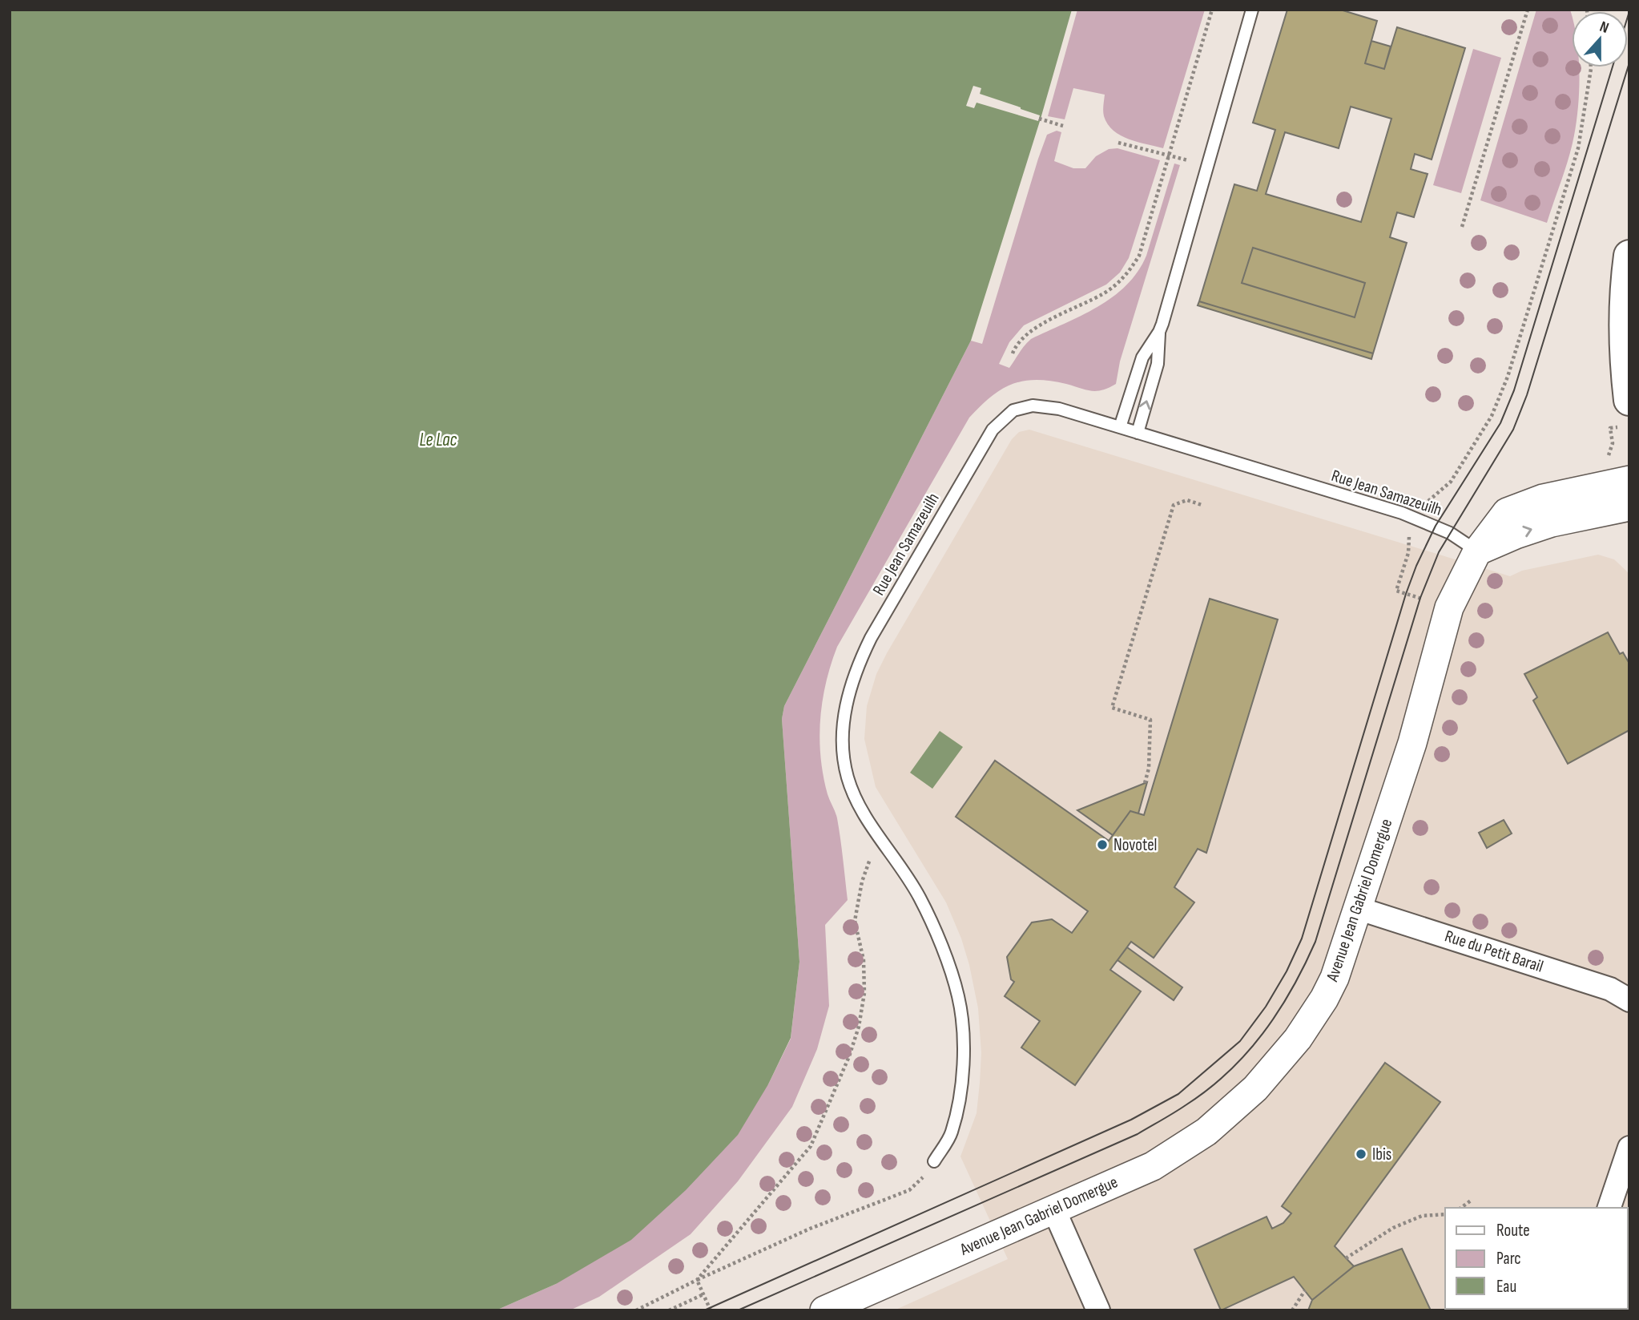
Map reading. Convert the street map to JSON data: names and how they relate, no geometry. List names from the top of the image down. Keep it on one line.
{"streets":{"street":["Avenue Jean Gabriel Domergue","Rue du Petit Barail"],"lane":["Rue Jean Samazeuilh"]},"crossings":[["Rue Jean Samazeuilh","Avenue Jean Gabriel Domergue"],["Avenue Jean Gabriel Domergue","Rue du Petit Barail"]],"water":["Le Lac"],"places":["Novotel","Ibis"],"legend":["Route","Parc","Eau"],"north":"top"}
